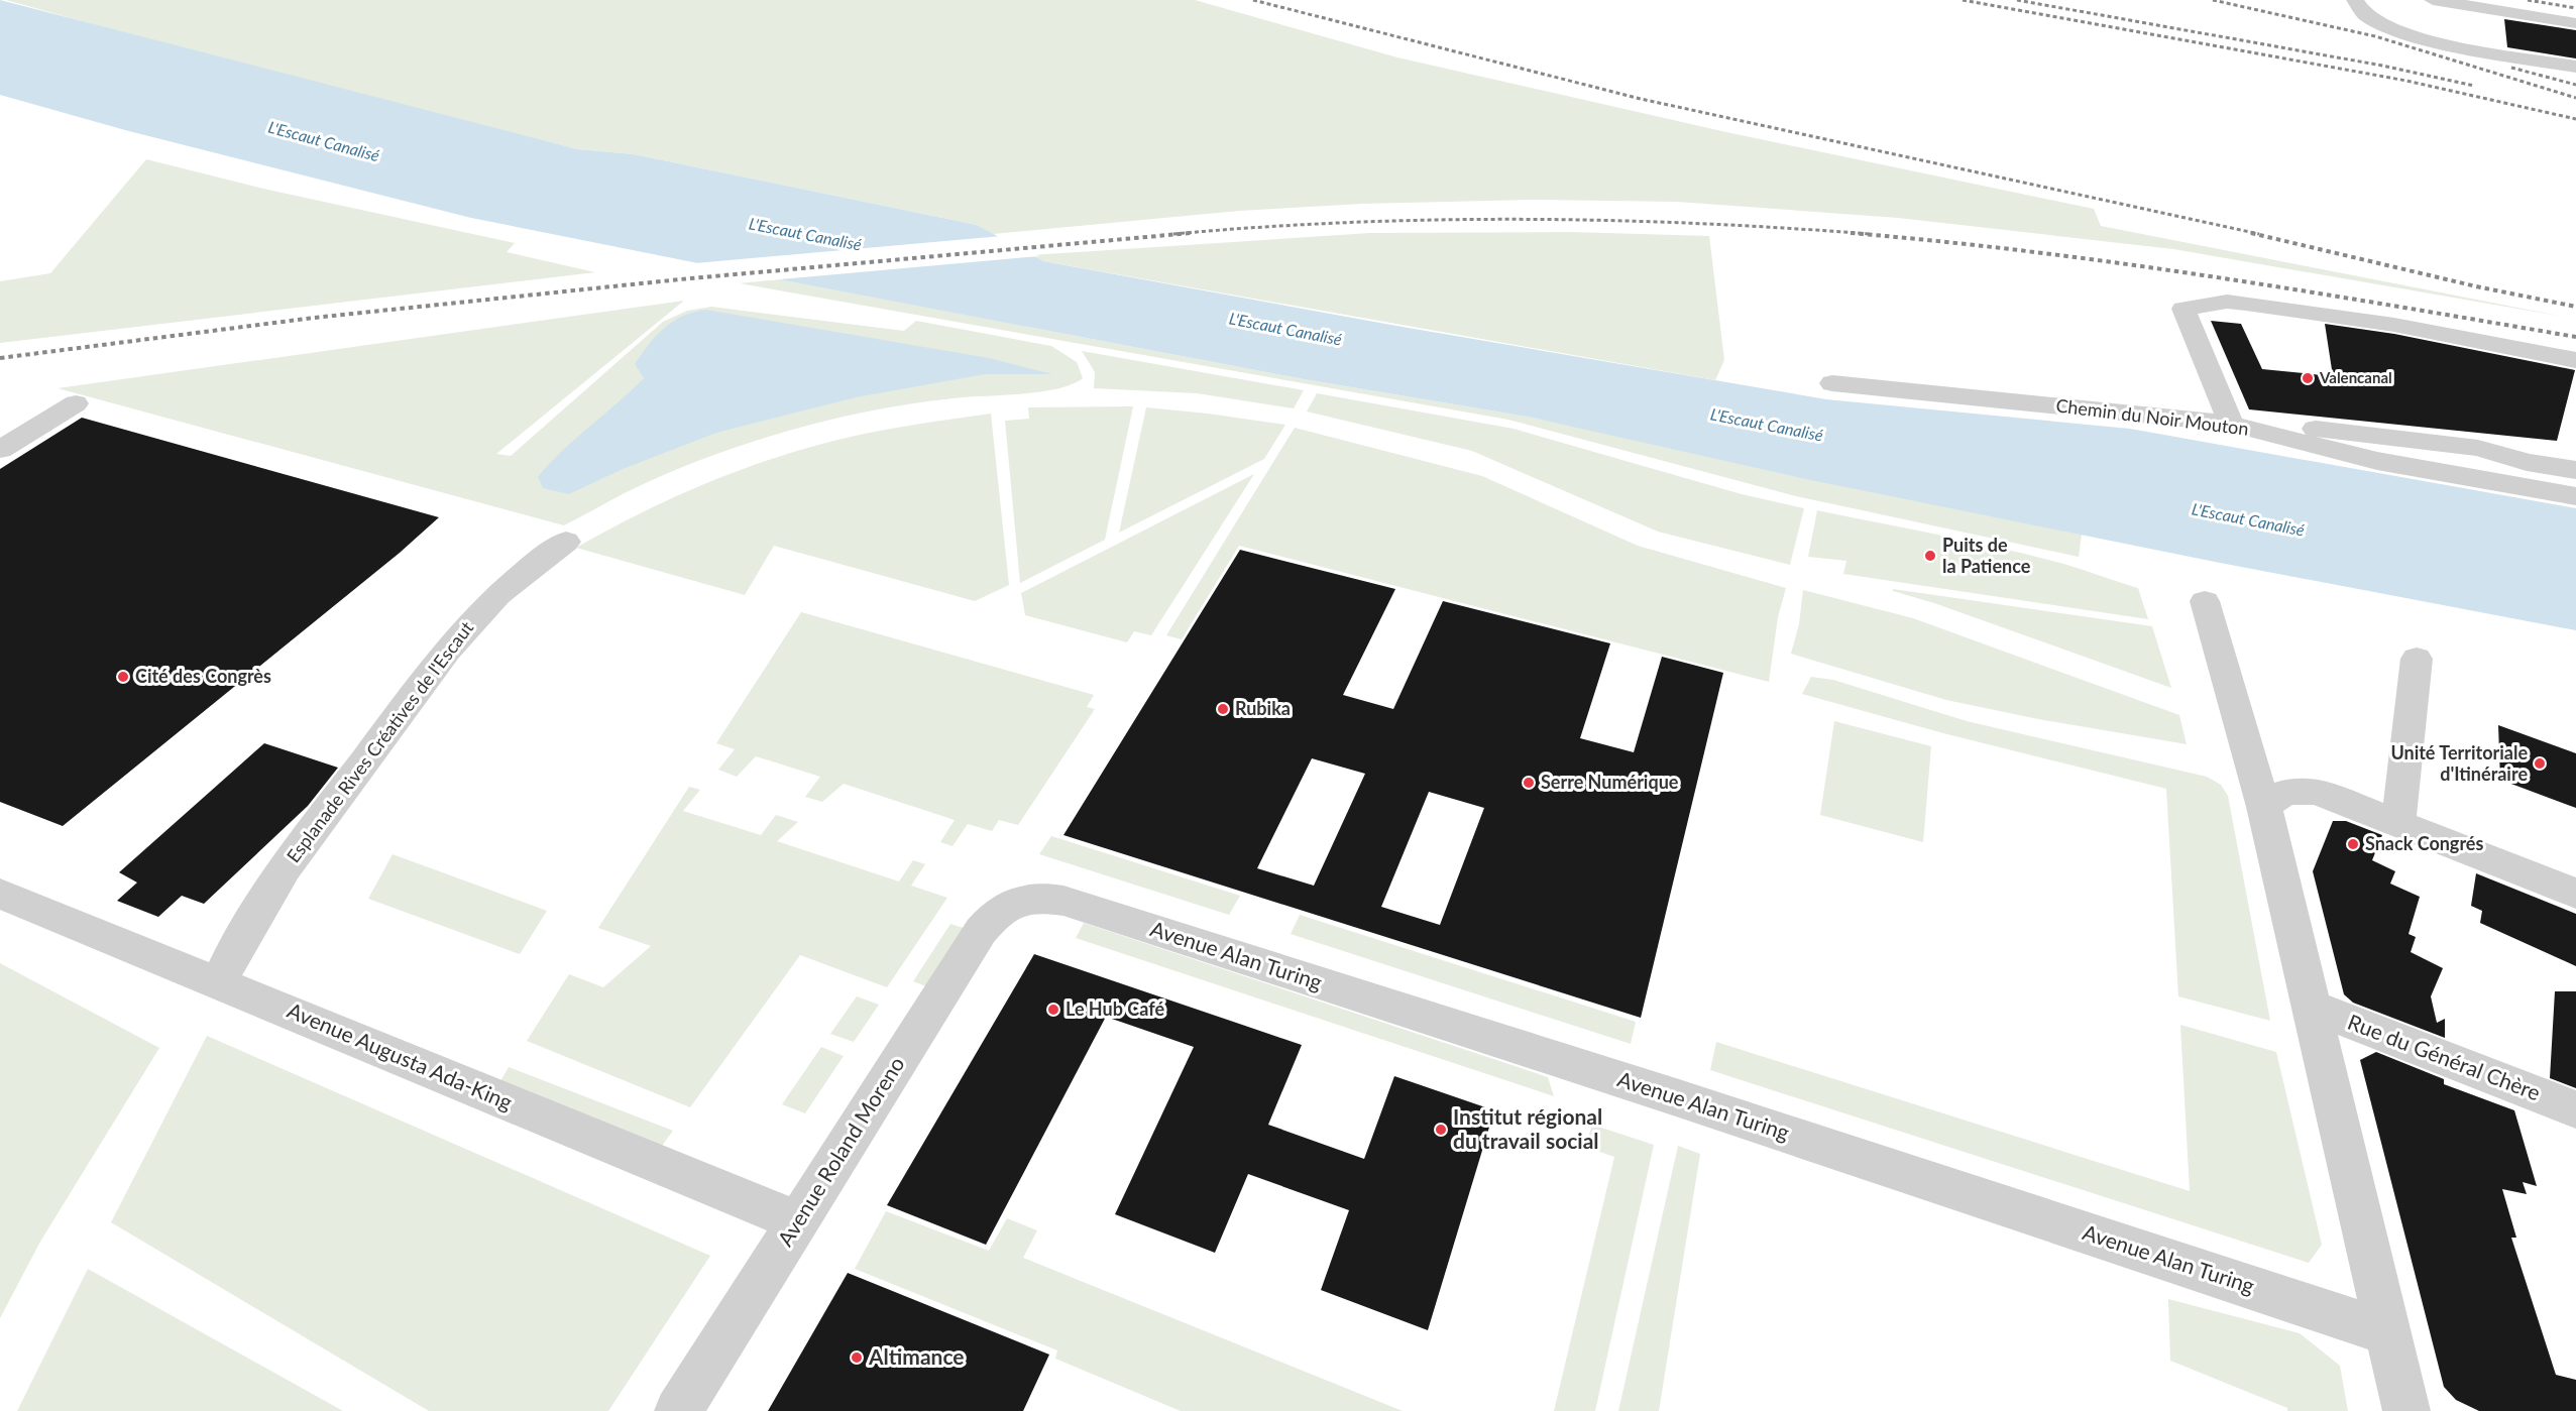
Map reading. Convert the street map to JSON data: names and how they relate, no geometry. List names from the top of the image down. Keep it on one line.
{"streets":{"street":["Chemin du Noir Mouton","Esplanade Rives Créatives de l'Escaut","Avenue Alan Turing","Avenue Augusta Ada-King","Rue du Général Chère","Avenue Roland Moreno"]},"crossings":[["Avenue Alan Turing","Avenue Roland Moreno"],["Avenue Augusta Ada-King","Avenue Roland Moreno"]],"water":["L'Escaut Canalisé"],"places":["Valencanal","Puits de la Patience","Cité des Congrès","Rubika","Unité Territoriale d'Itinéraire","Serre Numérique","Snack Congrés","Le Hub Café","Institut régional du travail social","Altimance"]}
